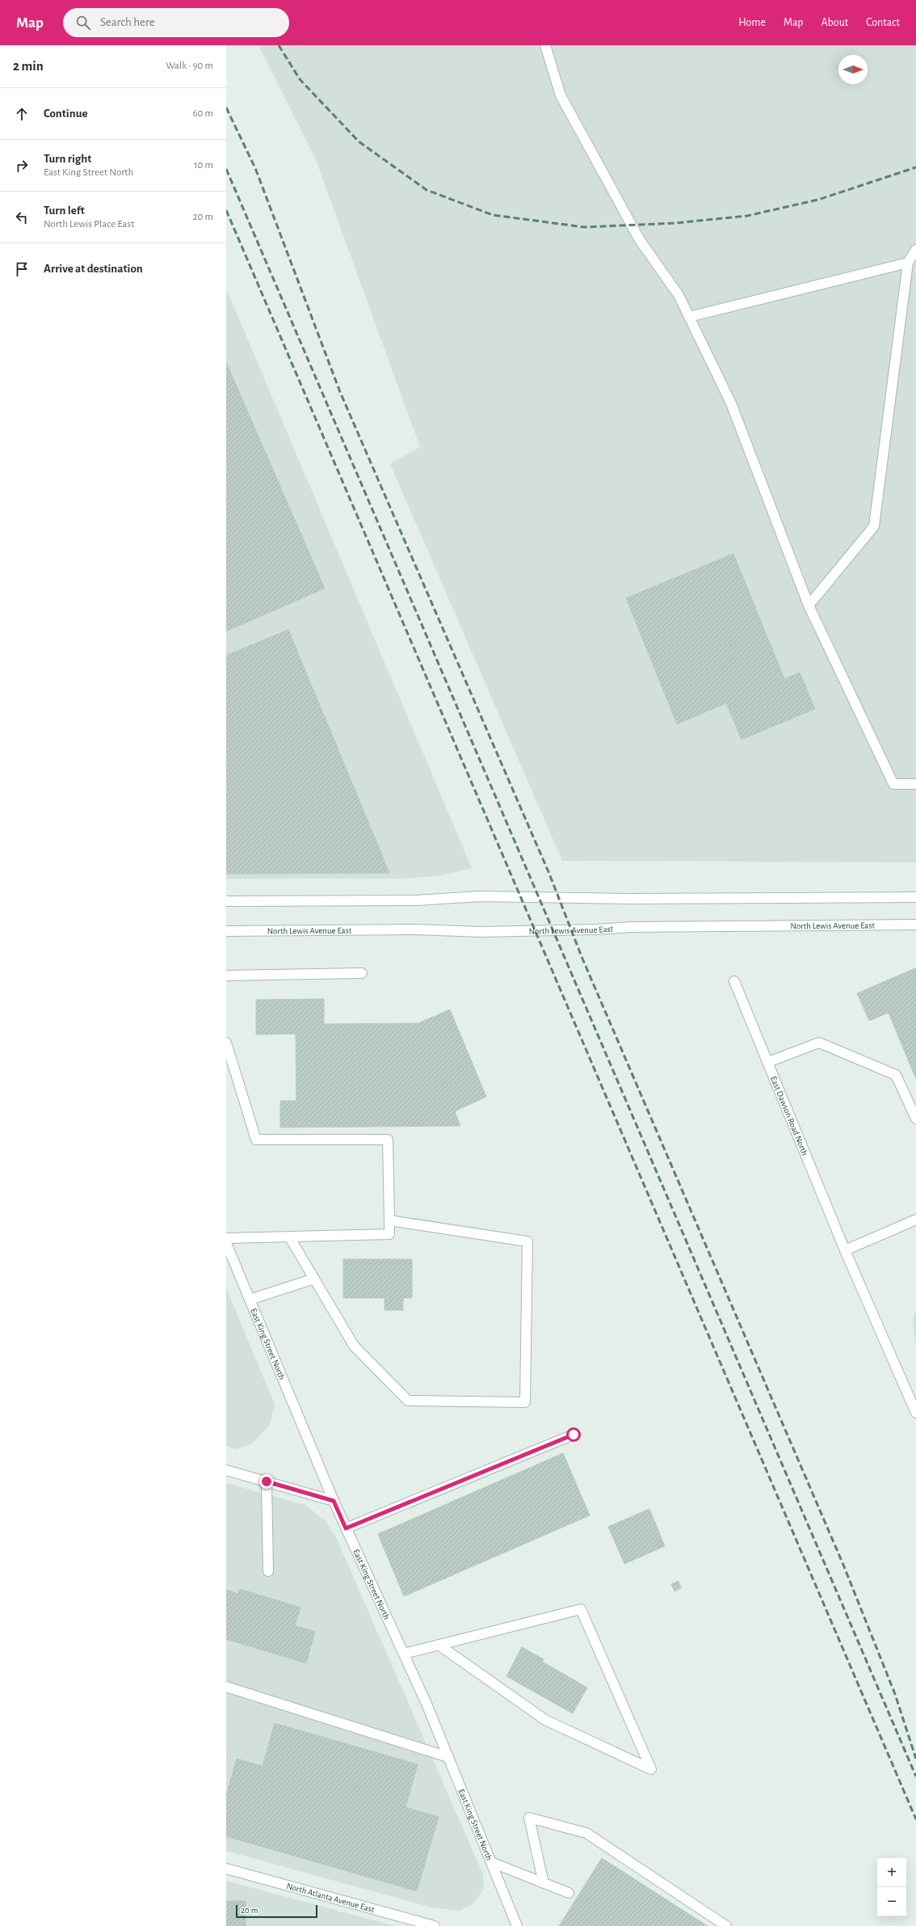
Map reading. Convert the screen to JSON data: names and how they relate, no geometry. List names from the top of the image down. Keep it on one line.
{"streets":{"street":["North Lewis Avenue East","East Dawson Road North","East King Street North","North Atlanta Avenue East"]},"scale_bar":"20 m","north":"right","page":{"header":"Map","search":"Search here","nav":["Home","Map","About","Contact"],"heading":["2 min","Walk · 90 m"],"list":[["Continue","60 m"],["Turn right","East King Street North","10 m"],["Turn left","North Lewis Place East","20 m"],"Arrive at destination"],"map_buttons":["+","−"],"scale":"20 m"}}
